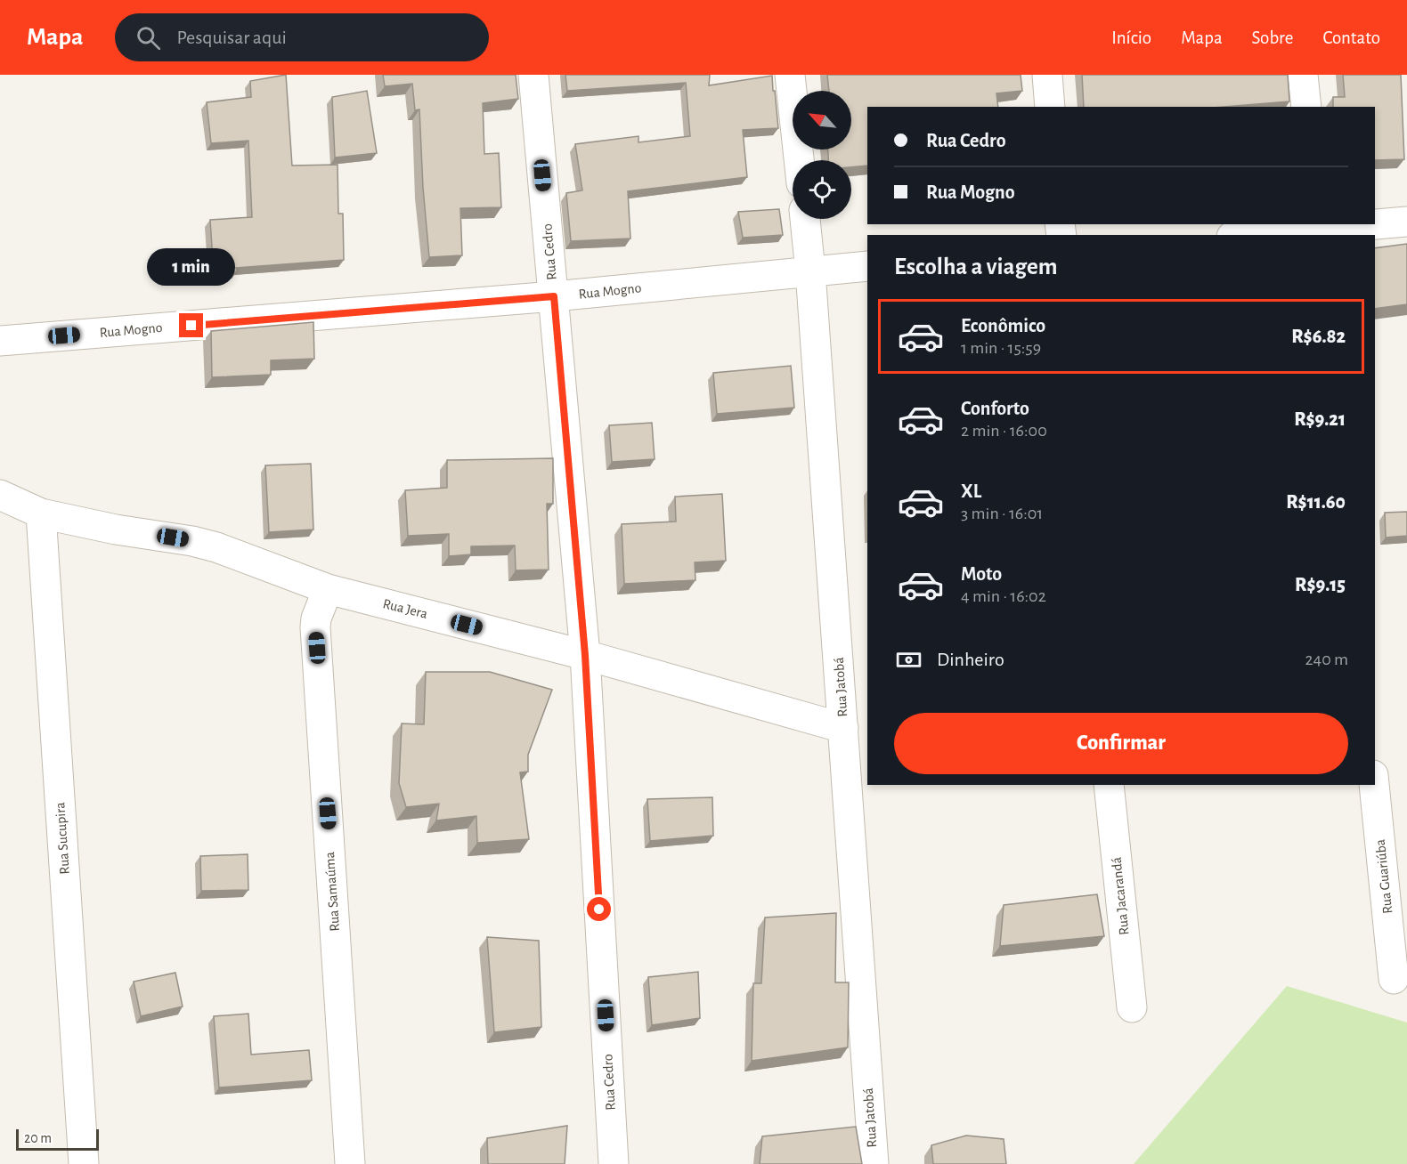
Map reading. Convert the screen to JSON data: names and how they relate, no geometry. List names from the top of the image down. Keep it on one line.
{"streets":{"street":["Rua Cedro","Rua Mogno","Rua Jera","Rua Jatobá","Rua Sucupira","Rua Guariúba","Rua Samaúma","Rua Jacarandá"]},"crossings":[["Rua Cedro","Rua Mogno"],["Rua Cedro","Rua Jera"],["Rua Mogno","Rua Jatobá"],["Rua Jera","Rua Jatobá"],["Rua Jera","Rua Sucupira"],["Rua Jera","Rua Samaúma"]],"scale_bar":"20 m","north":"top left","page":{"header":"Mapa","search":"Pesquisar aqui","nav":["Início","Mapa","Sobre","Contato"],"banner":["Rua Cedro","Rua Mogno"],"heading":"Escolha a viagem","bubble":"1 min","list":[{"name":"Econômico","note":"1 min · 15:59","value":"R$6.82"},{"name":"Conforto","note":"2 min · 16:00","value":"R$9.21"},{"name":"XL","note":"3 min · 16:01","value":"R$11.60"},{"name":"Moto","note":"4 min · 16:02","value":"R$9.15"}],"pay":["Dinheiro","240 m"],"buttons":"Confirmar","scale":"20 m"}}
